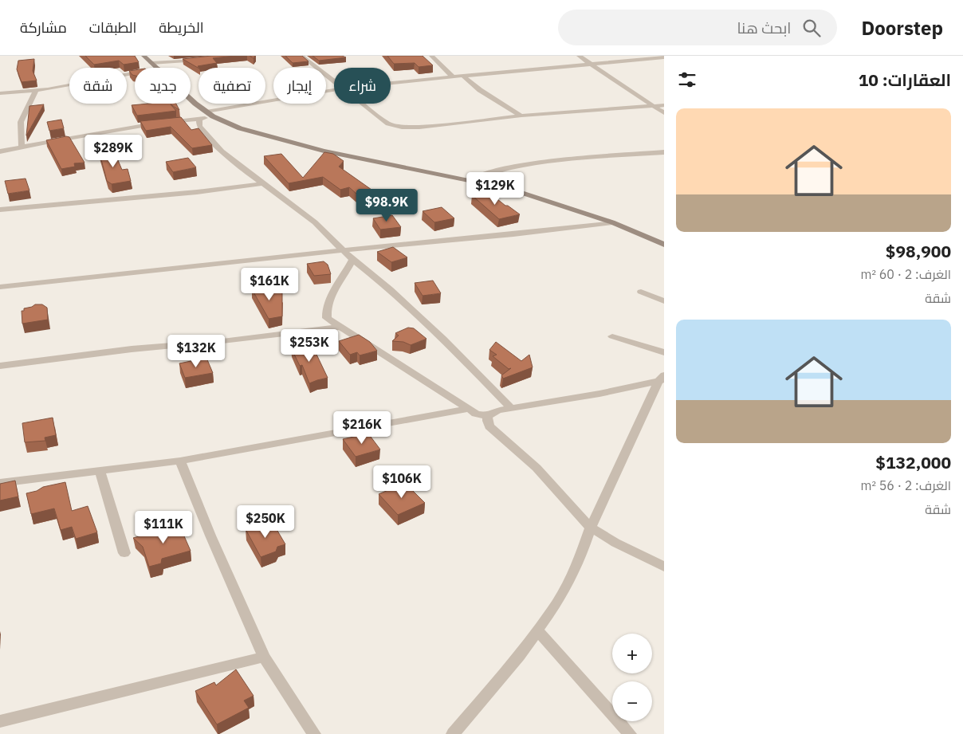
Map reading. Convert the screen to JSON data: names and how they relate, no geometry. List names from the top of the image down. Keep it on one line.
{"page":{"header":"Doorstep","search":"ابحث هنا","nav":["الخريطة","الطبقات","مشاركة"],"heading":"العقارات: 10","chip":["شراء","إيجار","تصفية","جديد","شقة"],"list":[{"name":"$98,900","note":"الغرف: 2 · 60 m² · شقة"},{"name":"$132,000","note":"الغرف: 2 · 56 m² · شقة"}],"price":["$289K","$129K","$98.9K","$161K","$253K","$132K","$216K","$106K","$250K","$111K"],"map_buttons":["+","−"]}}
